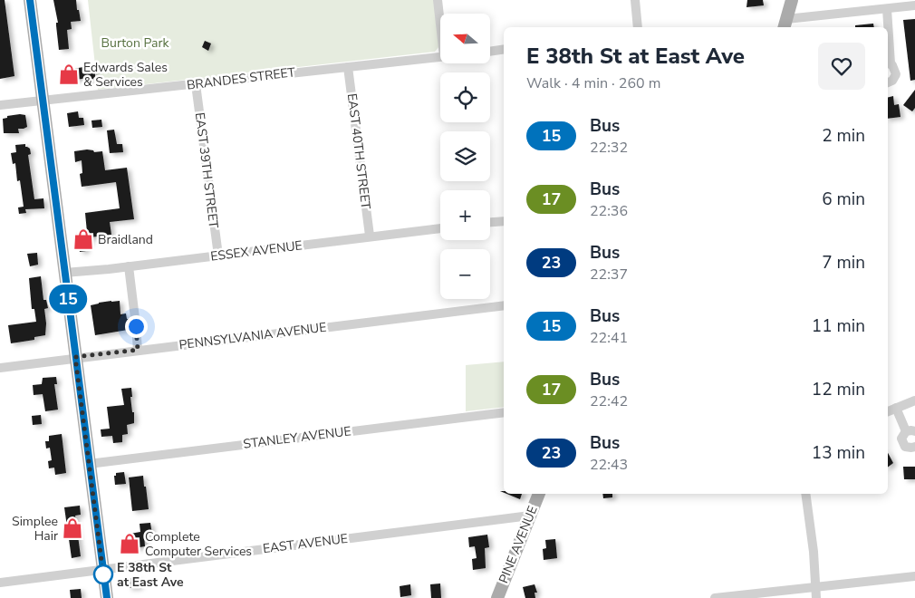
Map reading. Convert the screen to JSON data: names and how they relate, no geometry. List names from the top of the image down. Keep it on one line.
{"streets":{"main road":["PINE AVENUE"],"street":["BRANDES STREET","EAST 40TH STREET","EAST 39TH STREET","ESSEX AVENUE","PENNSYLVANIA AVENUE","STANLEY AVENUE","EAST AVENUE"]},"crossings":[["BRANDES STREET","EAST 40TH STREET"],["BRANDES STREET","EAST 39TH STREET"],["EAST 40TH STREET","ESSEX AVENUE"],["EAST 39TH STREET","ESSEX AVENUE"],["EAST AVENUE","PINE AVENUE"]],"parks":["Burton Park"],"places":{"shop":["Edwards Sales & Services","Braidland","Simplee Hair","Complete Computer Services"],"other":["E 38th St at East Ave"]},"lines":["bus line 15"],"north":"left","page":{"on_map":"15","map_buttons":["+","−"],"heading":["E 38th St at East Ave","Walk · 4 min · 260 m"],"list":[{"mark":"15","name":"Bus","note":"22:32","value":"2 min"},{"mark":"17","name":"Bus","note":"22:36","value":"6 min"},{"mark":"23","name":"Bus","note":"22:37","value":"7 min"},{"mark":"15","name":"Bus","note":"22:41","value":"11 min"},{"mark":"17","name":"Bus","note":"22:42","value":"12 min"},{"mark":"23","name":"Bus","note":"22:43","value":"13 min"}]}}
